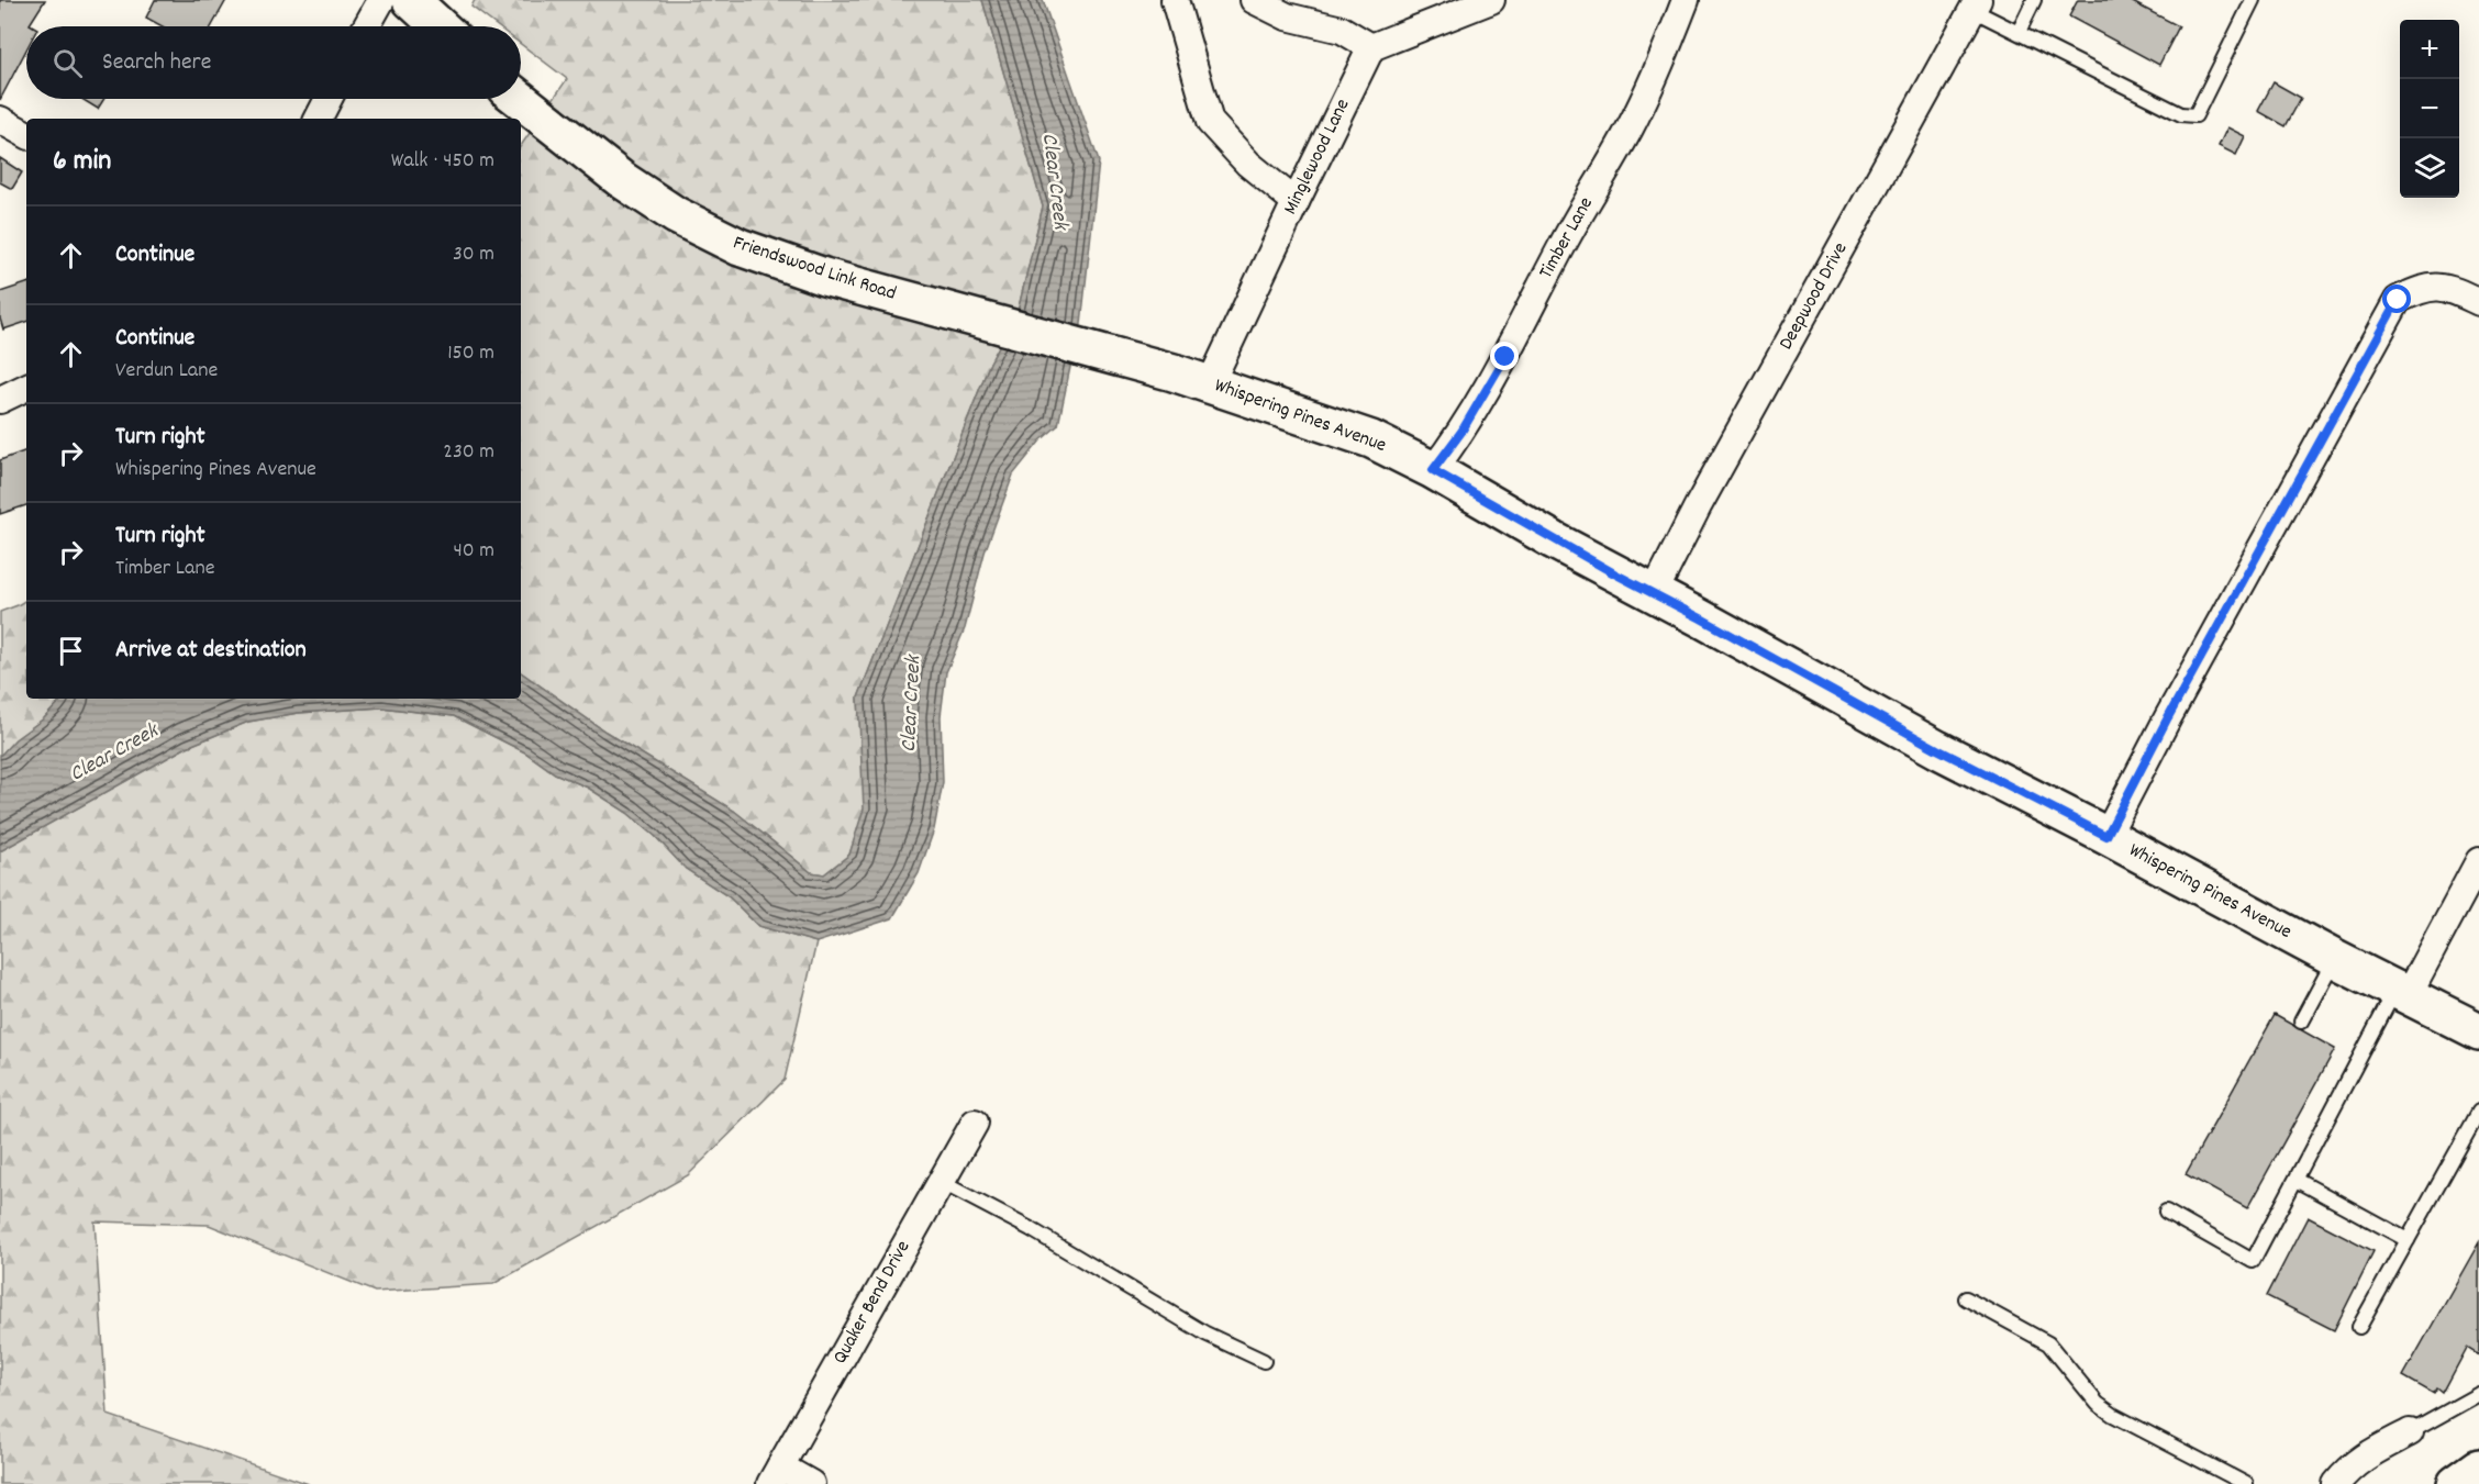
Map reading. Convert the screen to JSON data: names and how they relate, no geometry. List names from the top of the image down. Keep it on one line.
{"streets":{"main road":["Friendswood Link Road","Whispering Pines Avenue"],"street":["Minglewood Lane","Timber Lane","Deepwood Drive","Quaker Bend Drive"]},"crossings":[["Minglewood Lane","Whispering Pines Avenue"],["Timber Lane","Whispering Pines Avenue"],["Friendswood Link Road","Whispering Pines Avenue"],["Deepwood Drive","Whispering Pines Avenue"]],"water":["Clear Creek"],"page":{"map_buttons":["+","−"],"search":"Search here","heading":["6 min","Walk · 450 m"],"list":[["Continue","30 m"],["Continue","Verdun Lane","150 m"],["Turn right","Whispering Pines Avenue","230 m"],["Turn right","Timber Lane","40 m"],"Arrive at destination"]}}
